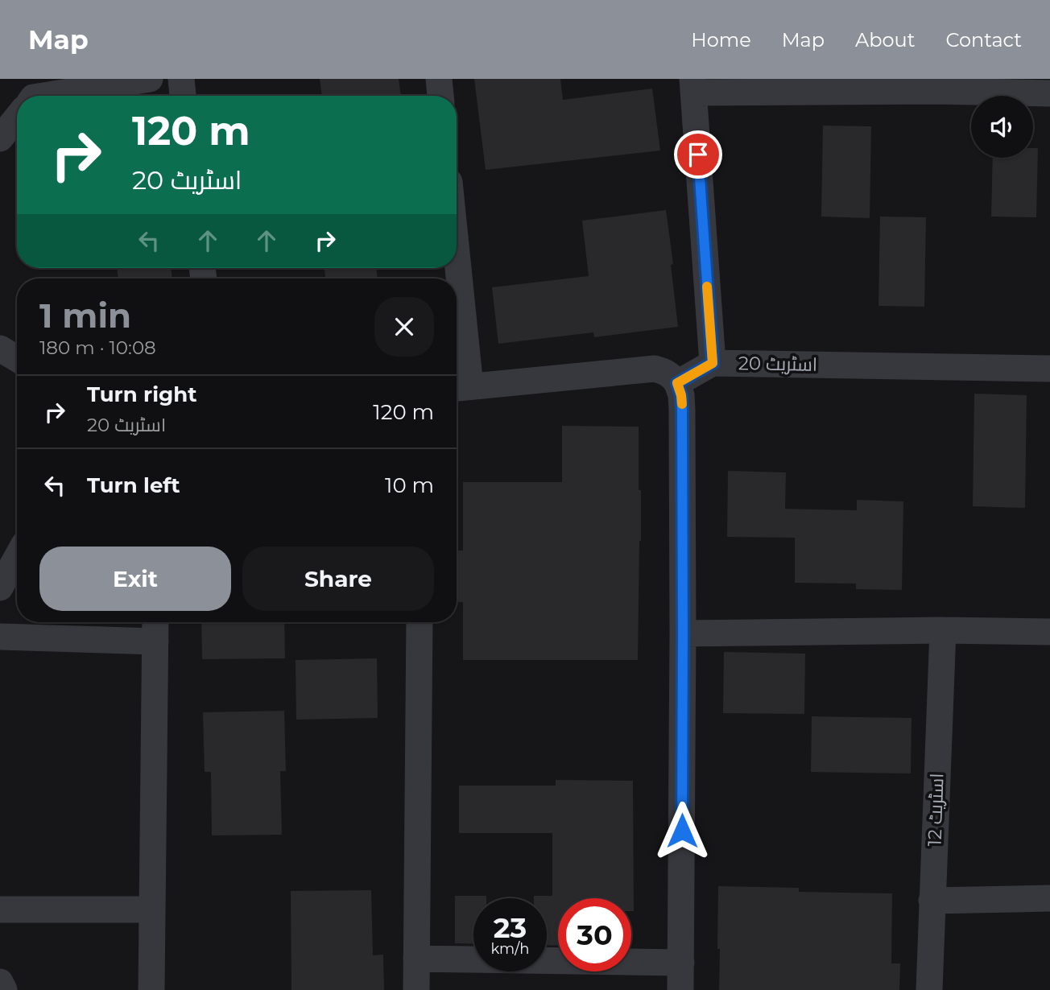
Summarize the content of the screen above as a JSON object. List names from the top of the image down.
{
  "streets": {
    "street": ["اسٹریٹ 20", "اسٹریٹ 12"]
  },
  "page": {
    "header": "Map",
    "nav": [
      "Home",
      "Map",
      "About",
      "Contact"
    ],
    "turn": ["120 m", "اسٹریٹ 20"],
    "heading": ["1 min", "180 m · 10:08"],
    "list": [
      {
        "name": "Turn right",
        "note": "اسٹریٹ 20",
        "value": "120 m"
      },
      {
        "name": "Turn left",
        "value": "10 m"
      }
    ],
    "buttons": ["Exit", "Share"],
    "speed": "23 km/h",
    "limit": "30"
  }
}
